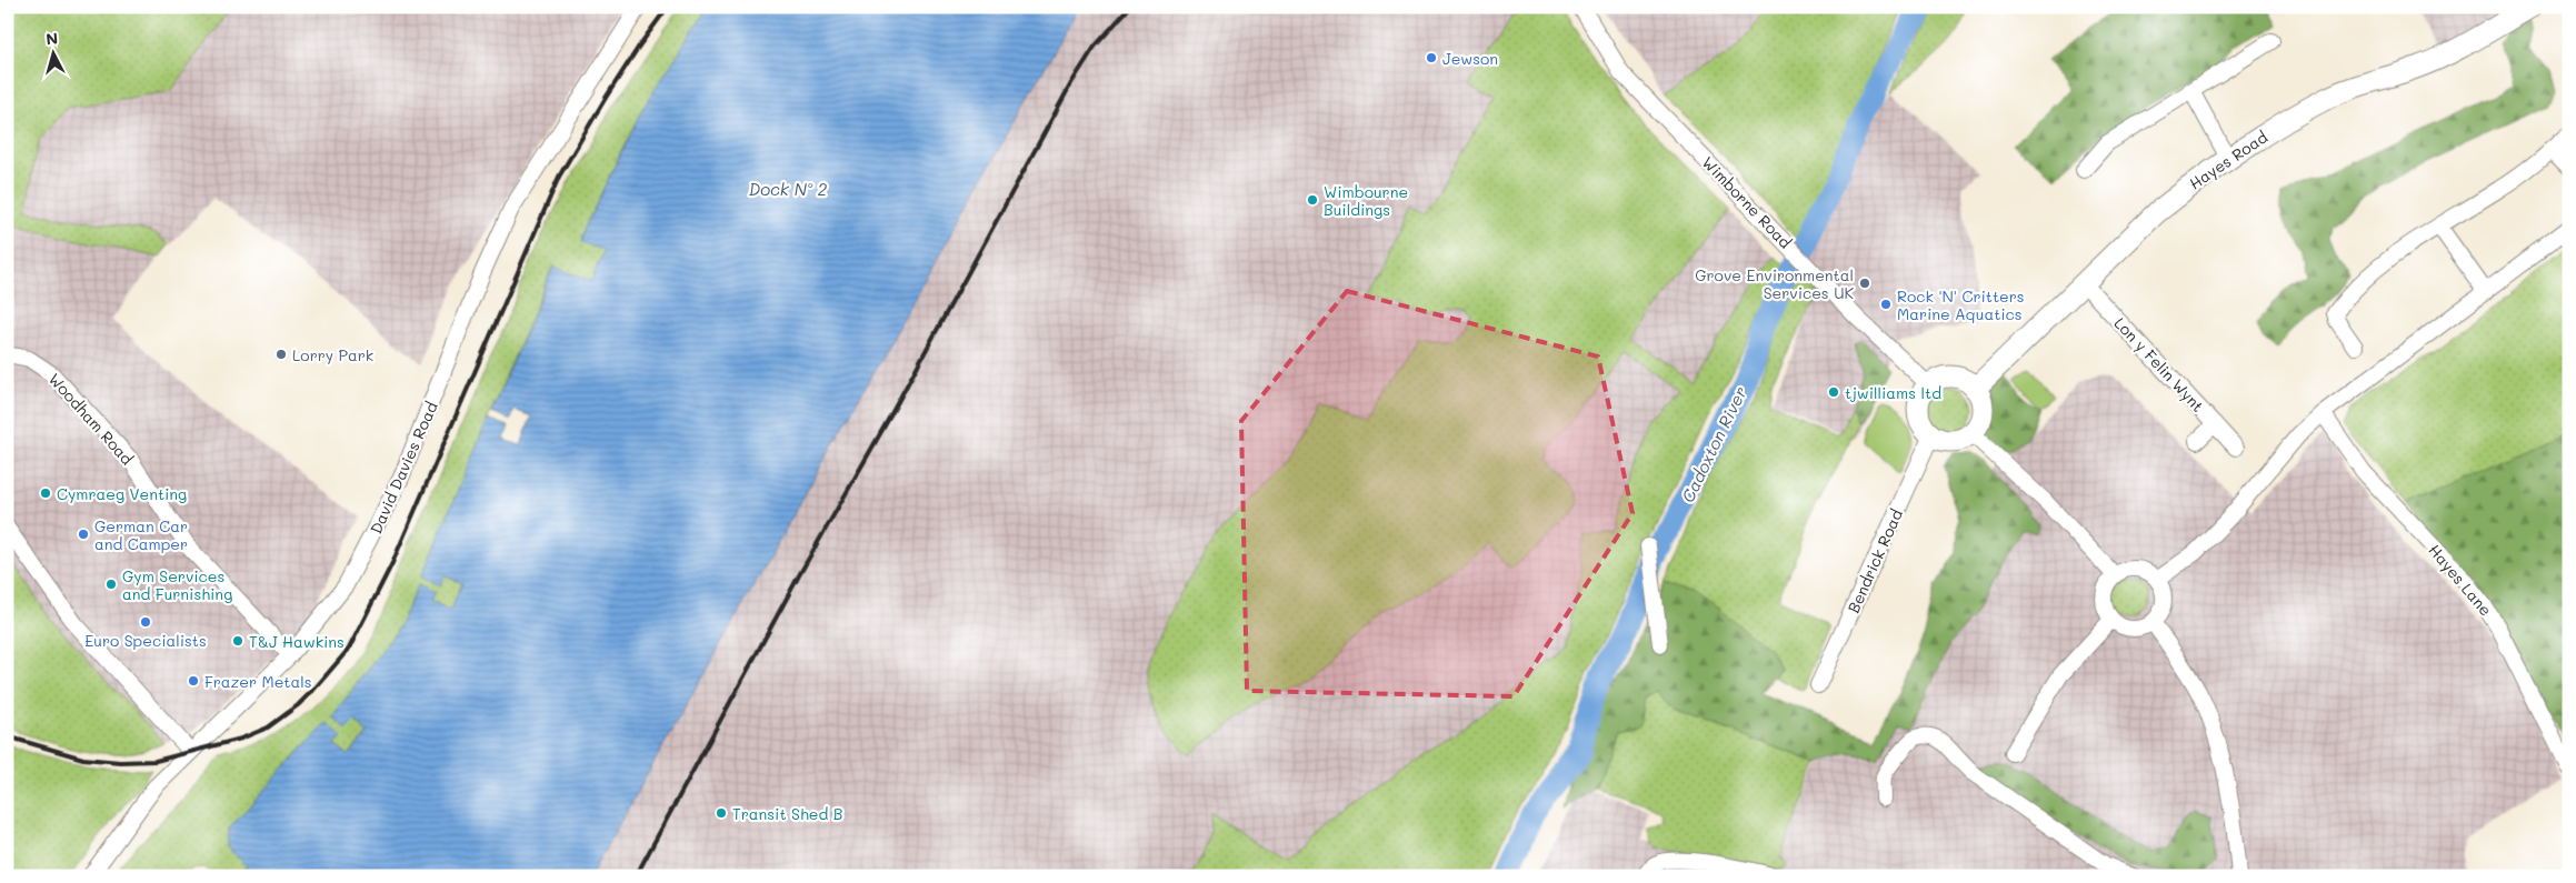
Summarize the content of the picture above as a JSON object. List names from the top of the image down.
{
  "streets": {
    "street": [
      "Hayes Road",
      "Wimborne Road",
      "Lon y Felin Wynt",
      "Woodham Road",
      "David Davies Road",
      "Bendrick Road",
      "Hayes Lane"
    ]
  },
  "crossings": [
    ["Hayes Road", "Wimborne Road"],
    ["Hayes Road", "Lon y Felin Wynt"],
    ["Hayes Road", "Bendrick Road"],
    ["Wimborne Road", "Bendrick Road"],
    ["Woodham Road", "David Davies Road"]
  ],
  "water": ["Dock Nº 2", "Cadoxton River"],
  "places": [
    "Jewson",
    "Wimbourne Buildings",
    "Grove Environmental Services UK",
    "Rock 'N' Critters Marine Aquatics",
    "Lorry Park",
    "tjwilliams ltd",
    "Cymraeg Venting",
    "German Car and Camper",
    "Gym Services and Furnishing",
    "Euro Specialists",
    "T&J Hawkins",
    "Frazer Metals",
    "Transit Shed B"
  ],
  "north": "top"
}
